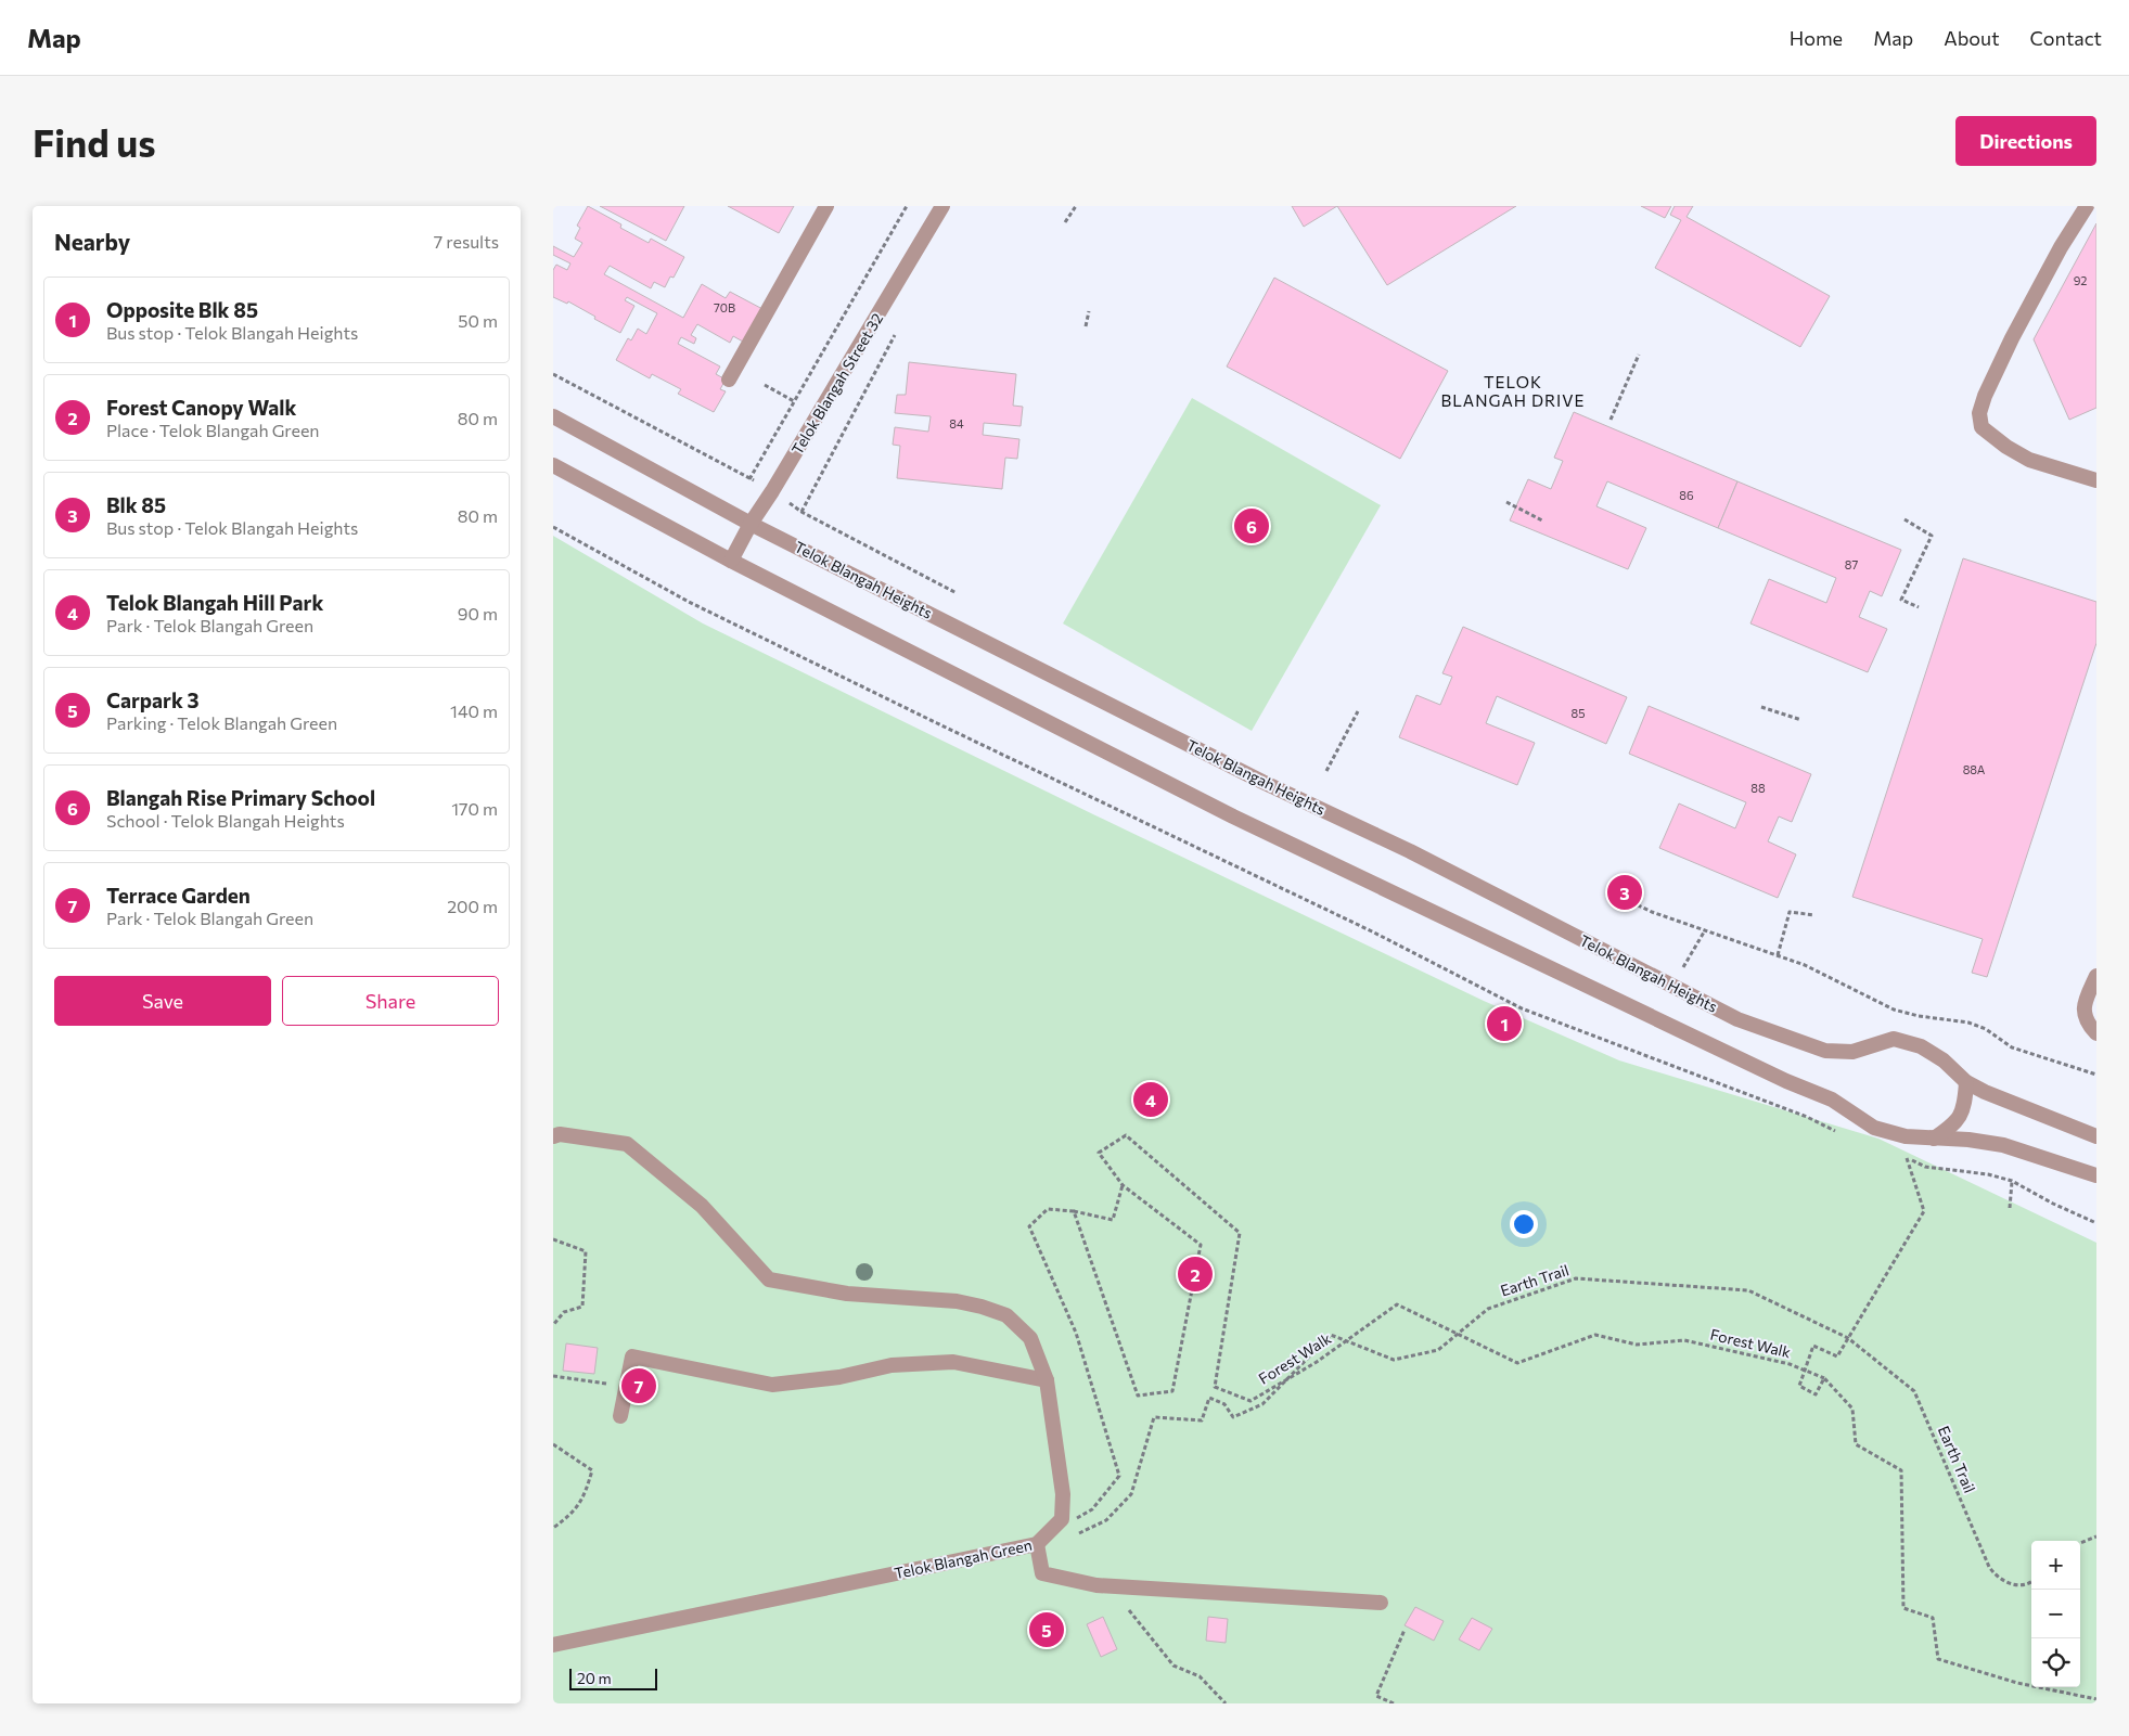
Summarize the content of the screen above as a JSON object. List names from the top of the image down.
{
  "streets": {
    "street": ["Telok Blangah Street 32", "Telok Blangah Heights", "Telok Blangah Green"],
    "path": ["Earth Trail", "Forest Walk"]
  },
  "crossings": [
    ["Telok Blangah Street 32", "Telok Blangah Heights"]
  ],
  "districts": ["TELOK BLANGAH DRIVE"],
  "house_numbers": [
    "92",
    "70B",
    "84",
    "86",
    "87",
    "85",
    "88A",
    "88"
  ],
  "scale_bar": "20 m",
  "page": {
    "header": "Map",
    "nav": [
      "Home",
      "Map",
      "About",
      "Contact"
    ],
    "buttons": [
      "Directions",
      ["Save", "Share"]
    ],
    "title": "Find us",
    "heading": ["Nearby", "7 results"],
    "list": [
      {
        "mark": "1",
        "name": "Opposite Blk 85",
        "note": "Bus stop · Telok Blangah Heights",
        "value": "50 m"
      },
      {
        "mark": "2",
        "name": "Forest Canopy Walk",
        "note": "Place · Telok Blangah Green",
        "value": "80 m"
      },
      {
        "mark": "3",
        "name": "Blk 85",
        "note": "Bus stop · Telok Blangah Heights",
        "value": "80 m"
      },
      {
        "mark": "4",
        "name": "Telok Blangah Hill Park",
        "note": "Park · Telok Blangah Green",
        "value": "90 m"
      },
      {
        "mark": "5",
        "name": "Carpark 3",
        "note": "Parking · Telok Blangah Green",
        "value": "140 m"
      },
      {
        "mark": "6",
        "name": "Blangah Rise Primary School",
        "note": "School · Telok Blangah Heights",
        "value": "170 m"
      },
      {
        "mark": "7",
        "name": "Terrace Garden",
        "note": "Park · Telok Blangah Green",
        "value": "200 m"
      }
    ],
    "pins": [
      "6",
      "3",
      "1",
      "4",
      "2",
      "7",
      "5"
    ],
    "map_buttons": ["+", "−"],
    "scale": "20 m"
  }
}
